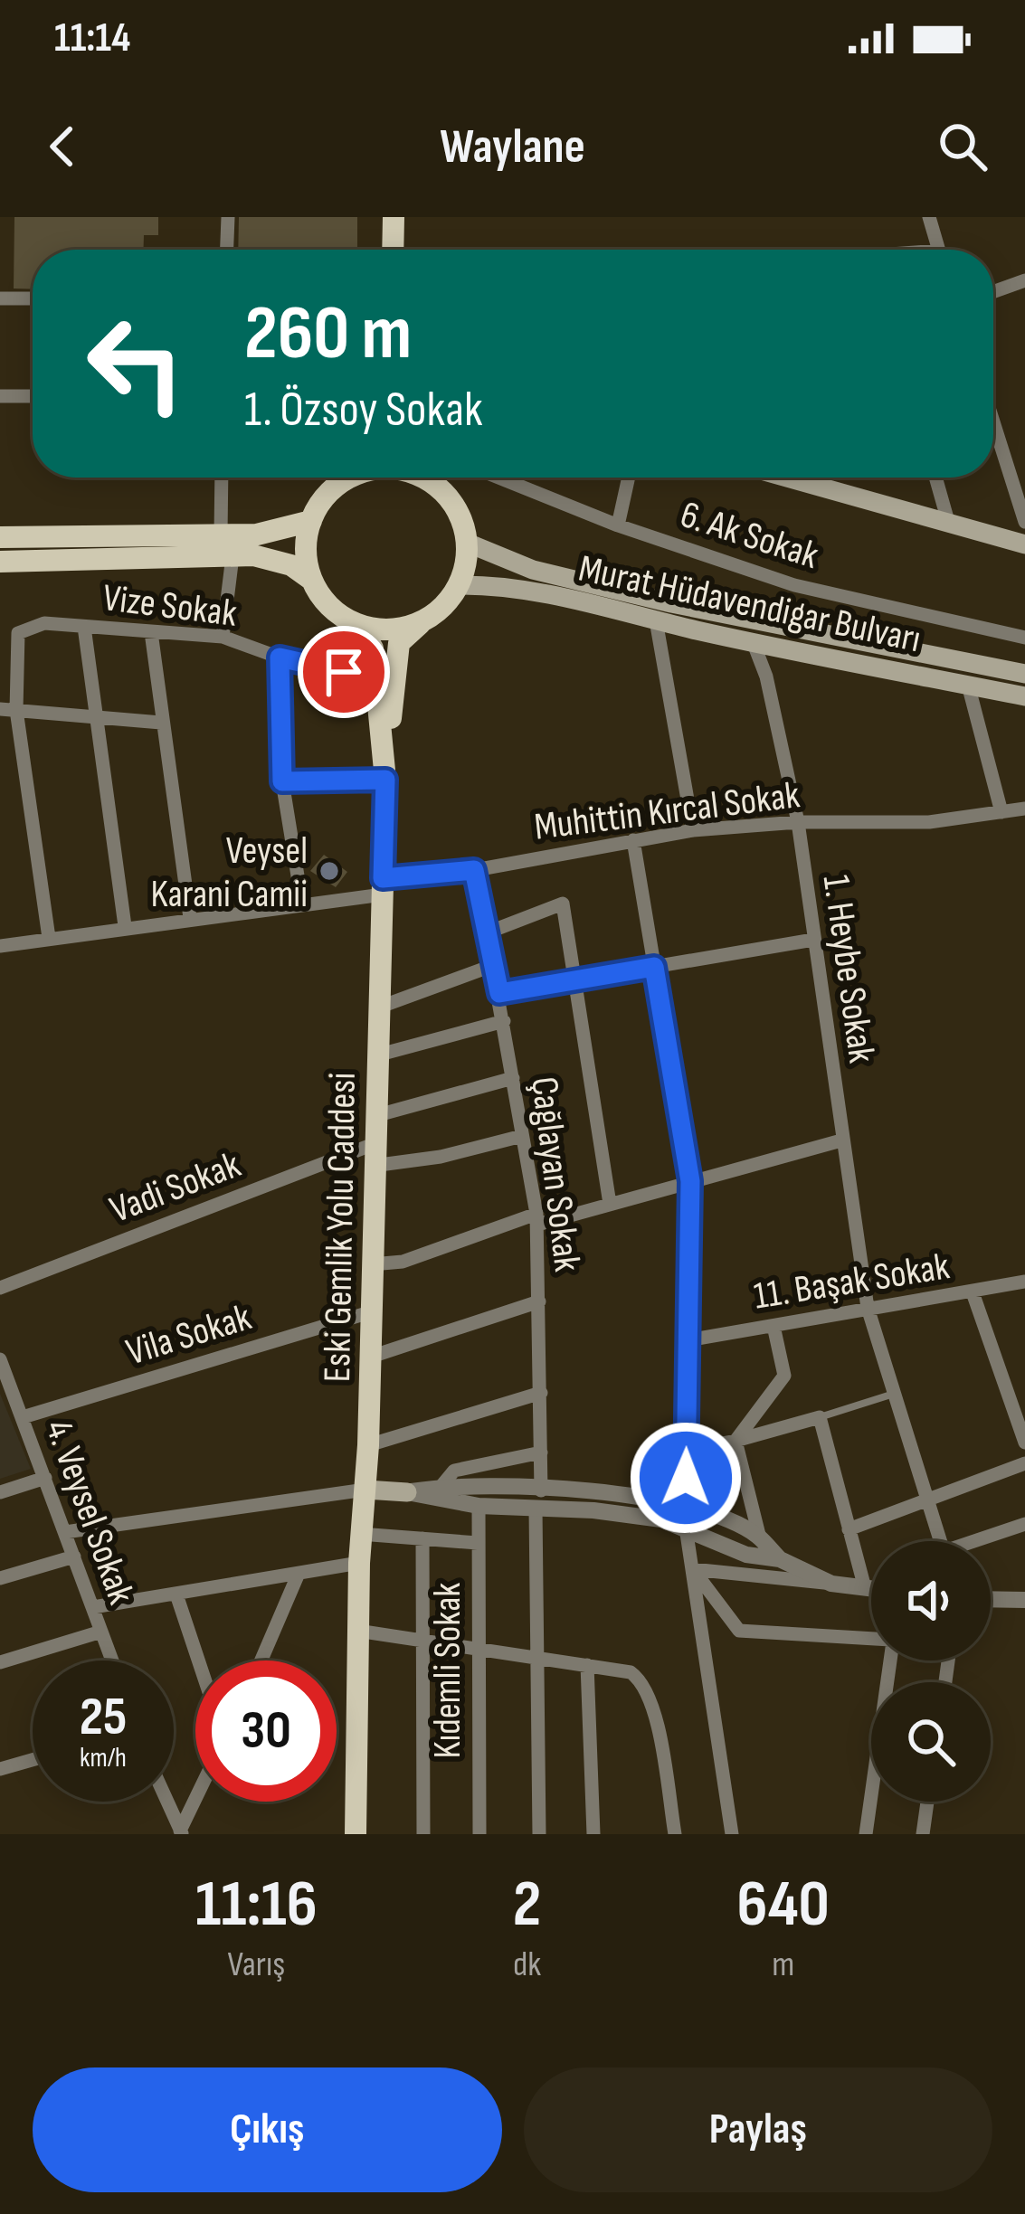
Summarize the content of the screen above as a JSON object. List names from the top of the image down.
{
  "streets": {
    "main road": ["Murat Hüdavendigar Bulvarı", "Eski Gemlik Yolu Caddesi"],
    "street": [
      "6. Ak Sokak",
      "Vize Sokak",
      "Muhittin Kırcal Sokak",
      "1. Heybe Sokak",
      "Çağlayan Sokak",
      "Vadi Sokak",
      "11. Başak Sokak",
      "Vila Sokak",
      "4. Veysel Sokak",
      "Kıdemli Sokak"
    ]
  },
  "crossings": [
    ["Murat Hüdavendigar Bulvarı", "1. Heybe Sokak"],
    ["Vize Sokak", "Eski Gemlik Yolu Caddesi"],
    ["Muhittin Kırcal Sokak", "1. Heybe Sokak"],
    ["Muhittin Kırcal Sokak", "Çağlayan Sokak"],
    ["Muhittin Kırcal Sokak", "Eski Gemlik Yolu Caddesi"],
    ["1. Heybe Sokak", "11. Başak Sokak"],
    ["Çağlayan Sokak", "Vadi Sokak"],
    ["Vadi Sokak", "Eski Gemlik Yolu Caddesi"],
    ["Eski Gemlik Yolu Caddesi", "Vila Sokak"],
    ["Vila Sokak", "4. Veysel Sokak"]
  ],
  "places": ["Veysel Karani Camii"],
  "page": {
    "status": "11:14",
    "header": "Waylane",
    "turn": ["260 m", "1. Özsoy Sokak"],
    "speed": "25 km/h",
    "limit": "30",
    "eta": [
      "11:16",
      "Varış",
      "2",
      "dk",
      "640",
      "m"
    ],
    "buttons": ["Çıkış", "Paylaş"]
  }
}
